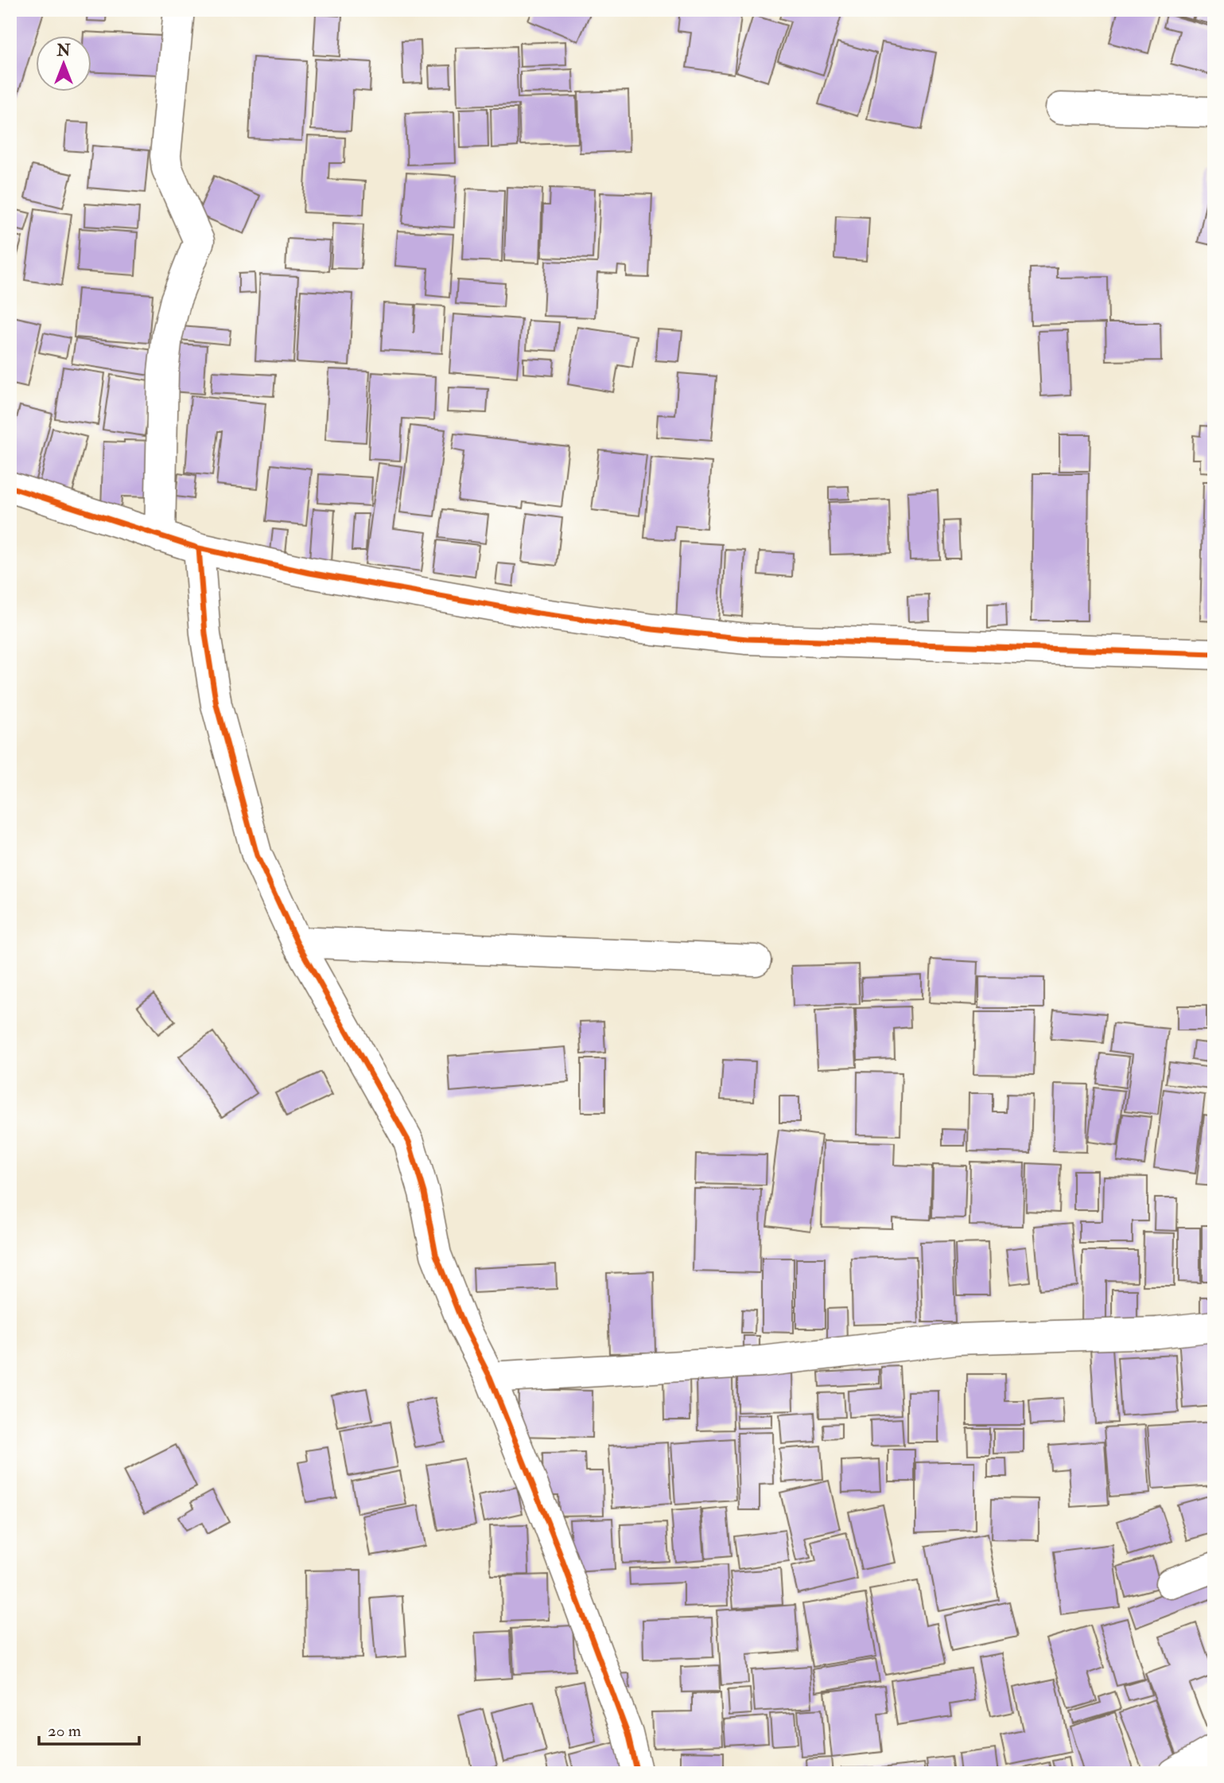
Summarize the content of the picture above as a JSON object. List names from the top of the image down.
{
  "scale_bar": "20 m",
  "north": "top"
}
